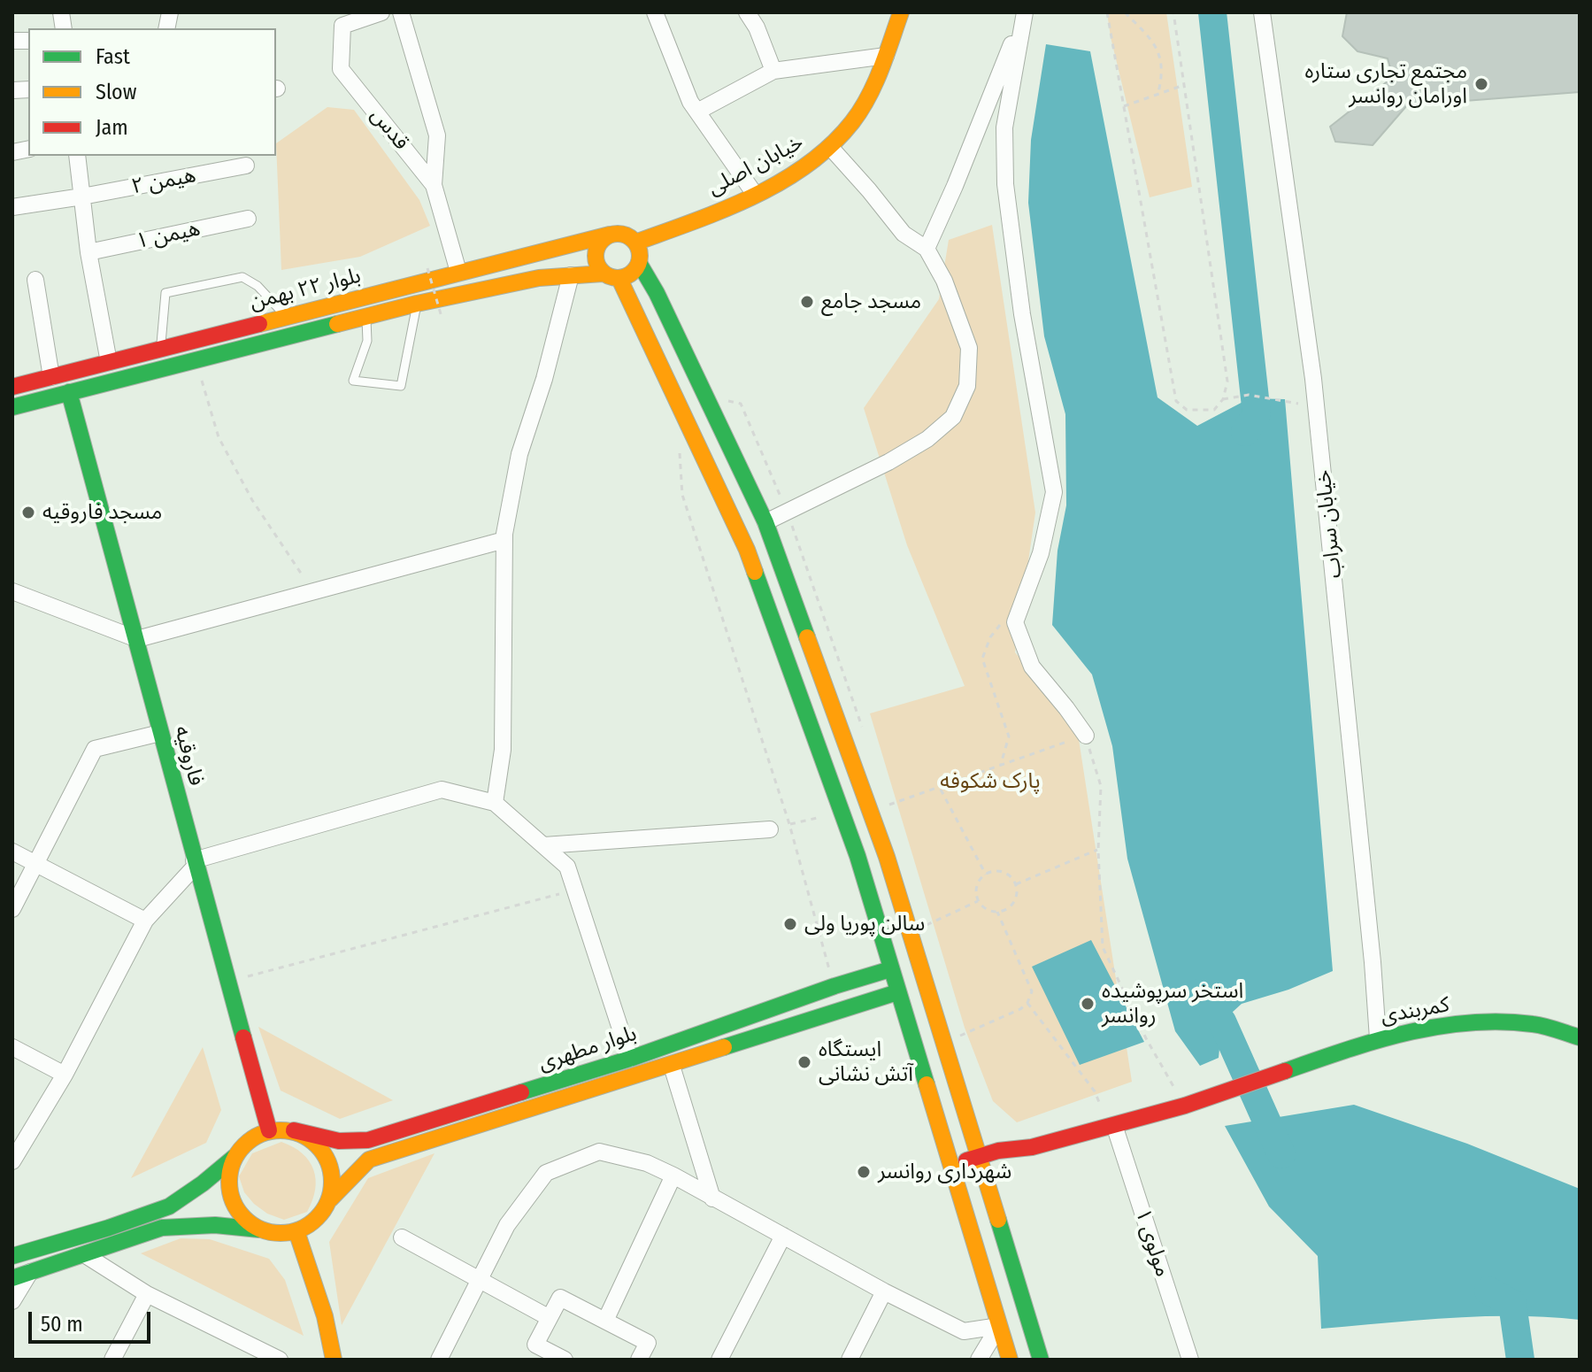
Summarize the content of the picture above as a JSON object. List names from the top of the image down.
{
  "streets": {
    "main road": [
      "خیابان اصلی",
      "بلوار ۲۲ بهمن",
      "فاروقیه",
      "کمربندی",
      "بلوار مطهری"
    ],
    "street": [
      "قدس",
      "هیمن ۲",
      "هیمن ۱",
      "خیابان سراب",
      "مولوی ۱"
    ]
  },
  "crossings": [
    ["قدس", "بلوار ۲۲ بهمن"],
    ["خیابان اصلی", "بلوار ۲۲ بهمن"],
    ["بلوار ۲۲ بهمن", "فاروقیه"],
    ["خیابان سراب", "کمربندی"],
    ["فاروقیه", "بلوار مطهری"],
    ["کمربندی", "مولوی ۱"]
  ],
  "parks": ["پارک شکوفه"],
  "places": [
    "مجتمع تجاری ستاره اورامان روانسر",
    "مسجد جامع",
    "مسجد فاروقیه",
    "سالن پوریا ولی",
    "استخر سرپوشیده روانسر",
    "ایستگاه آتش نشانی",
    "شهرداری روانسر"
  ],
  "legend": ["Fast", "Slow", "Jam"],
  "scale_bar": "50 m"
}
